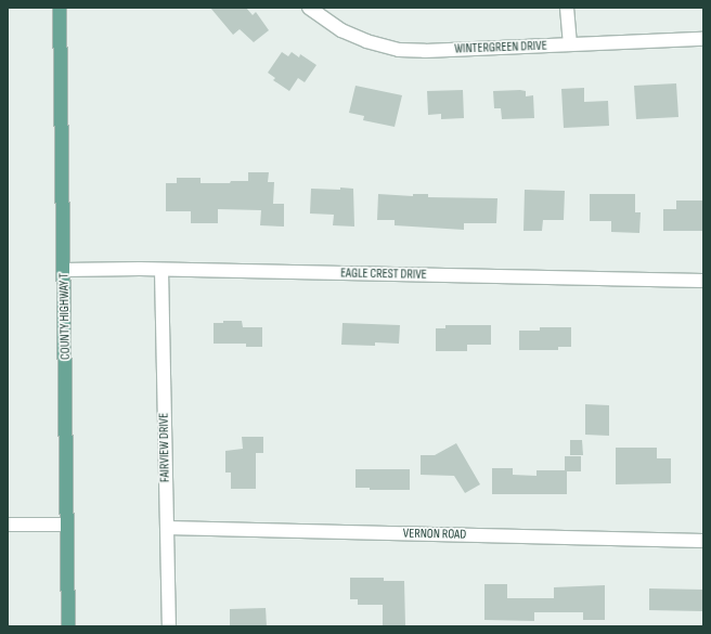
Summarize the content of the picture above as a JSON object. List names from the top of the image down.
{
  "streets": {
    "main road": ["COUNTY HIGHWAY T"],
    "street": [
      "WINTERGREEN DRIVE",
      "EAGLE CREST DRIVE",
      "FAIRVIEW DRIVE",
      "VERNON ROAD"
    ]
  },
  "crossings": [
    ["EAGLE CREST DRIVE", "COUNTY HIGHWAY T"],
    ["EAGLE CREST DRIVE", "FAIRVIEW DRIVE"],
    ["FAIRVIEW DRIVE", "VERNON ROAD"]
  ]
}
